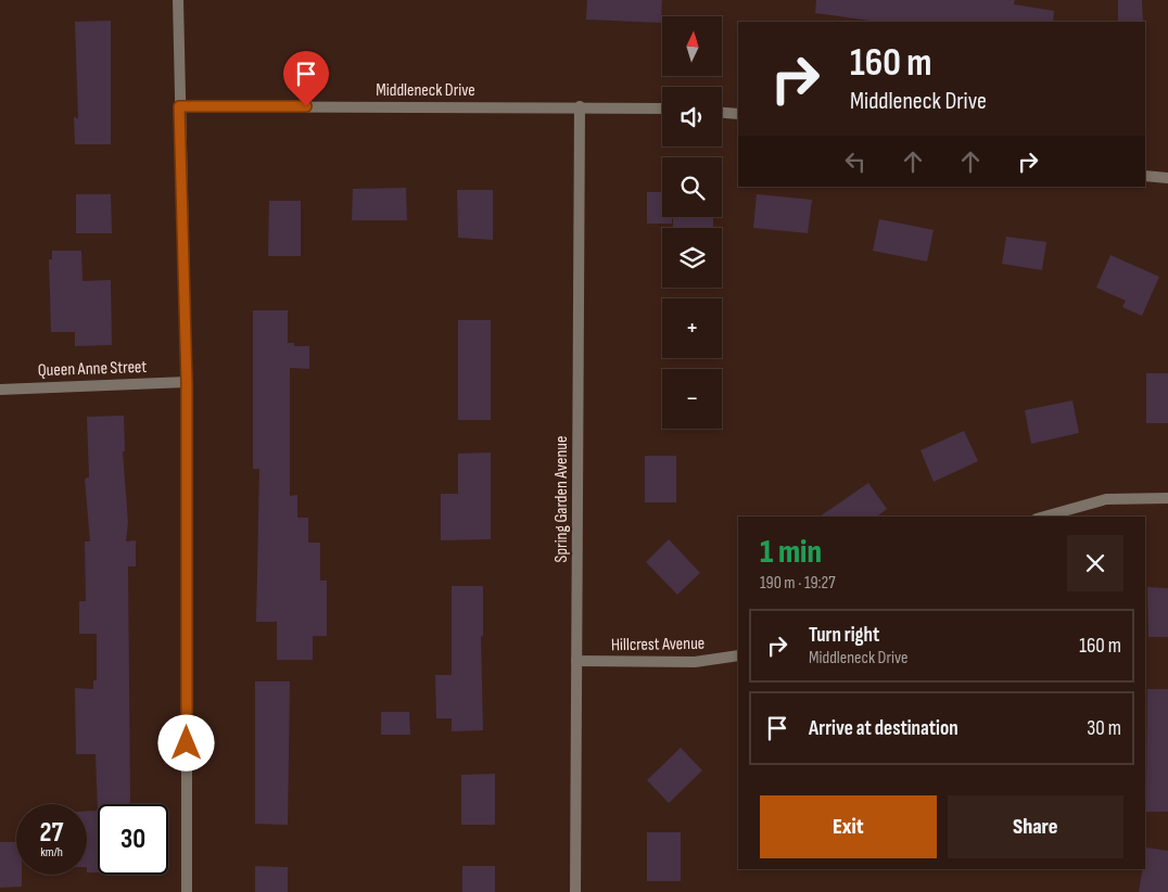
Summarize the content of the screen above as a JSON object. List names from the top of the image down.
{
  "streets": {
    "street": [
      "Middleneck Drive",
      "Queen Anne Street",
      "Spring Garden Avenue",
      "Hillcrest Avenue"
    ]
  },
  "crossings": [
    ["Middleneck Drive", "Spring Garden Avenue"],
    ["Spring Garden Avenue", "Hillcrest Avenue"]
  ],
  "north": "top",
  "page": {
    "map_buttons": ["+", "−"],
    "turn": ["160 m", "Middleneck Drive"],
    "heading": ["1 min", "190 m · 19:27"],
    "list": [
      {
        "name": "Turn right",
        "note": "Middleneck Drive",
        "value": "160 m"
      },
      {
        "name": "Arrive at destination",
        "value": "30 m"
      }
    ],
    "buttons": ["Exit", "Share"],
    "speed": "27 km/h",
    "limit": "30"
  }
}
